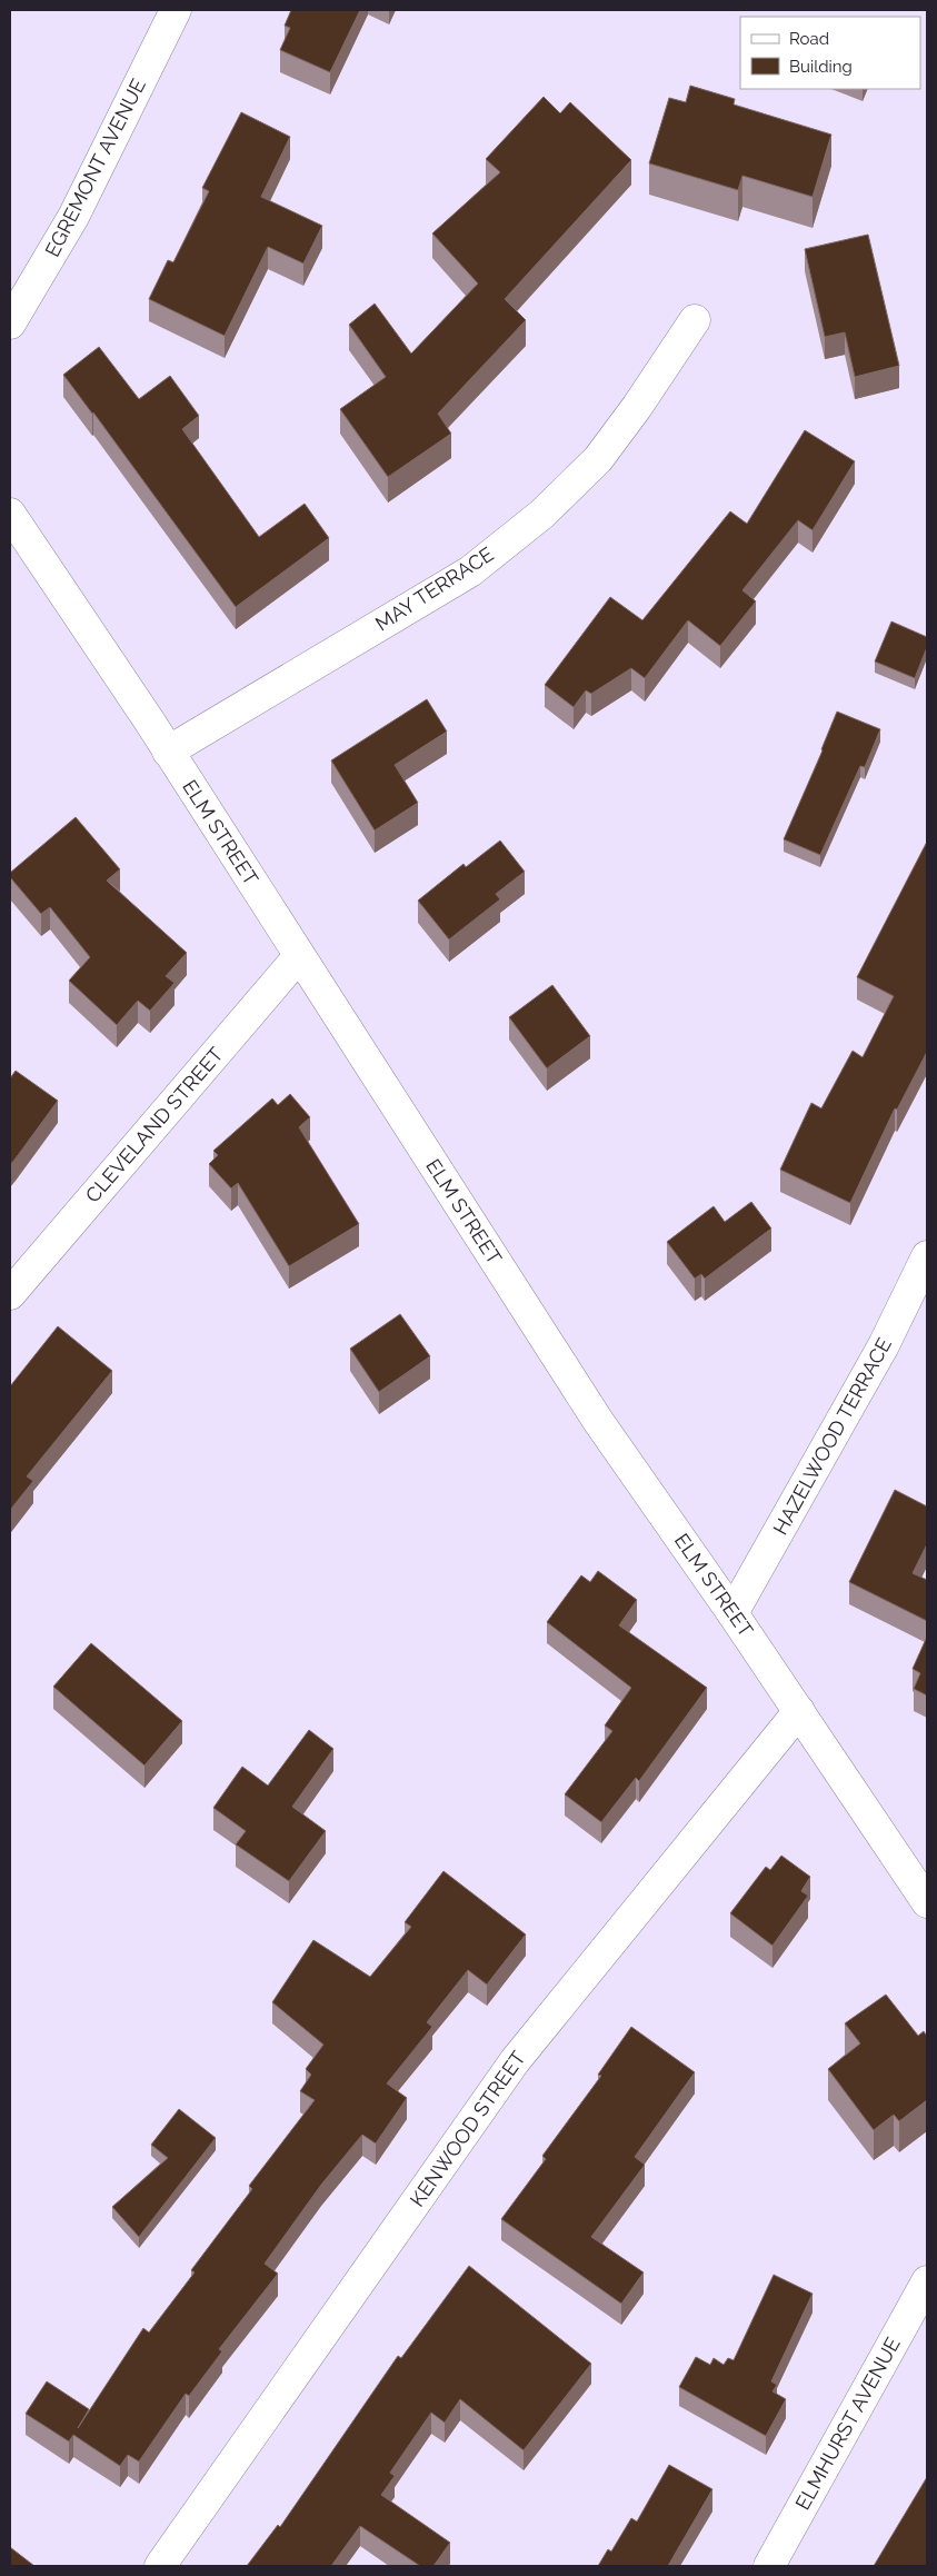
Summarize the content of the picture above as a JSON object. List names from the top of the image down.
{
  "streets": {
    "street": [
      "EGREMONT AVENUE",
      "MAY TERRACE",
      "ELM STREET",
      "CLEVELAND STREET",
      "HAZELWOOD TERRACE",
      "KENWOOD STREET",
      "ELMHURST AVENUE"
    ]
  },
  "crossings": [
    ["MAY TERRACE", "ELM STREET"],
    ["ELM STREET", "CLEVELAND STREET"],
    ["ELM STREET", "HAZELWOOD TERRACE"],
    ["ELM STREET", "KENWOOD STREET"]
  ],
  "legend": ["Road", "Building"]
}
